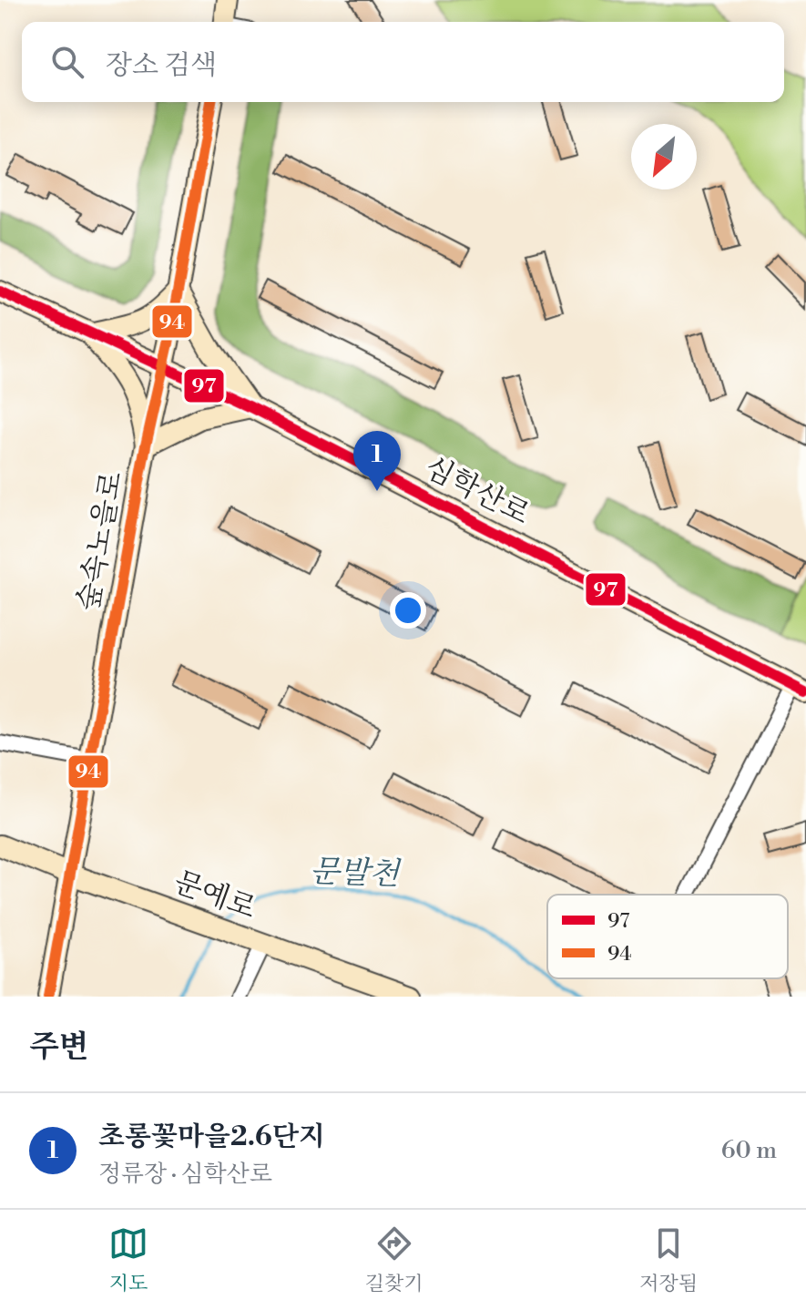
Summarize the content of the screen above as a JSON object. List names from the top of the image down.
{
  "streets": {
    "street": ["심학산로", "숲속노을로", "문예로"]
  },
  "crossings": [
    ["심학산로", "숲속노을로"],
    ["숲속노을로", "문예로"]
  ],
  "water": ["문발천"],
  "lines": ["transit line 94", "transit line 97"],
  "legend": ["97", "94"],
  "north": "bottom left",
  "page": {
    "search": "장소 검색",
    "pins": "1",
    "heading": "주변",
    "list": [
      {
        "mark": "1",
        "name": "초롱꽃마을2.6단지",
        "note": "정류장 · 심학산로",
        "value": "60 m"
      }
    ],
    "nav": ["지도", "길찾기", "저장됨"]
  }
}
